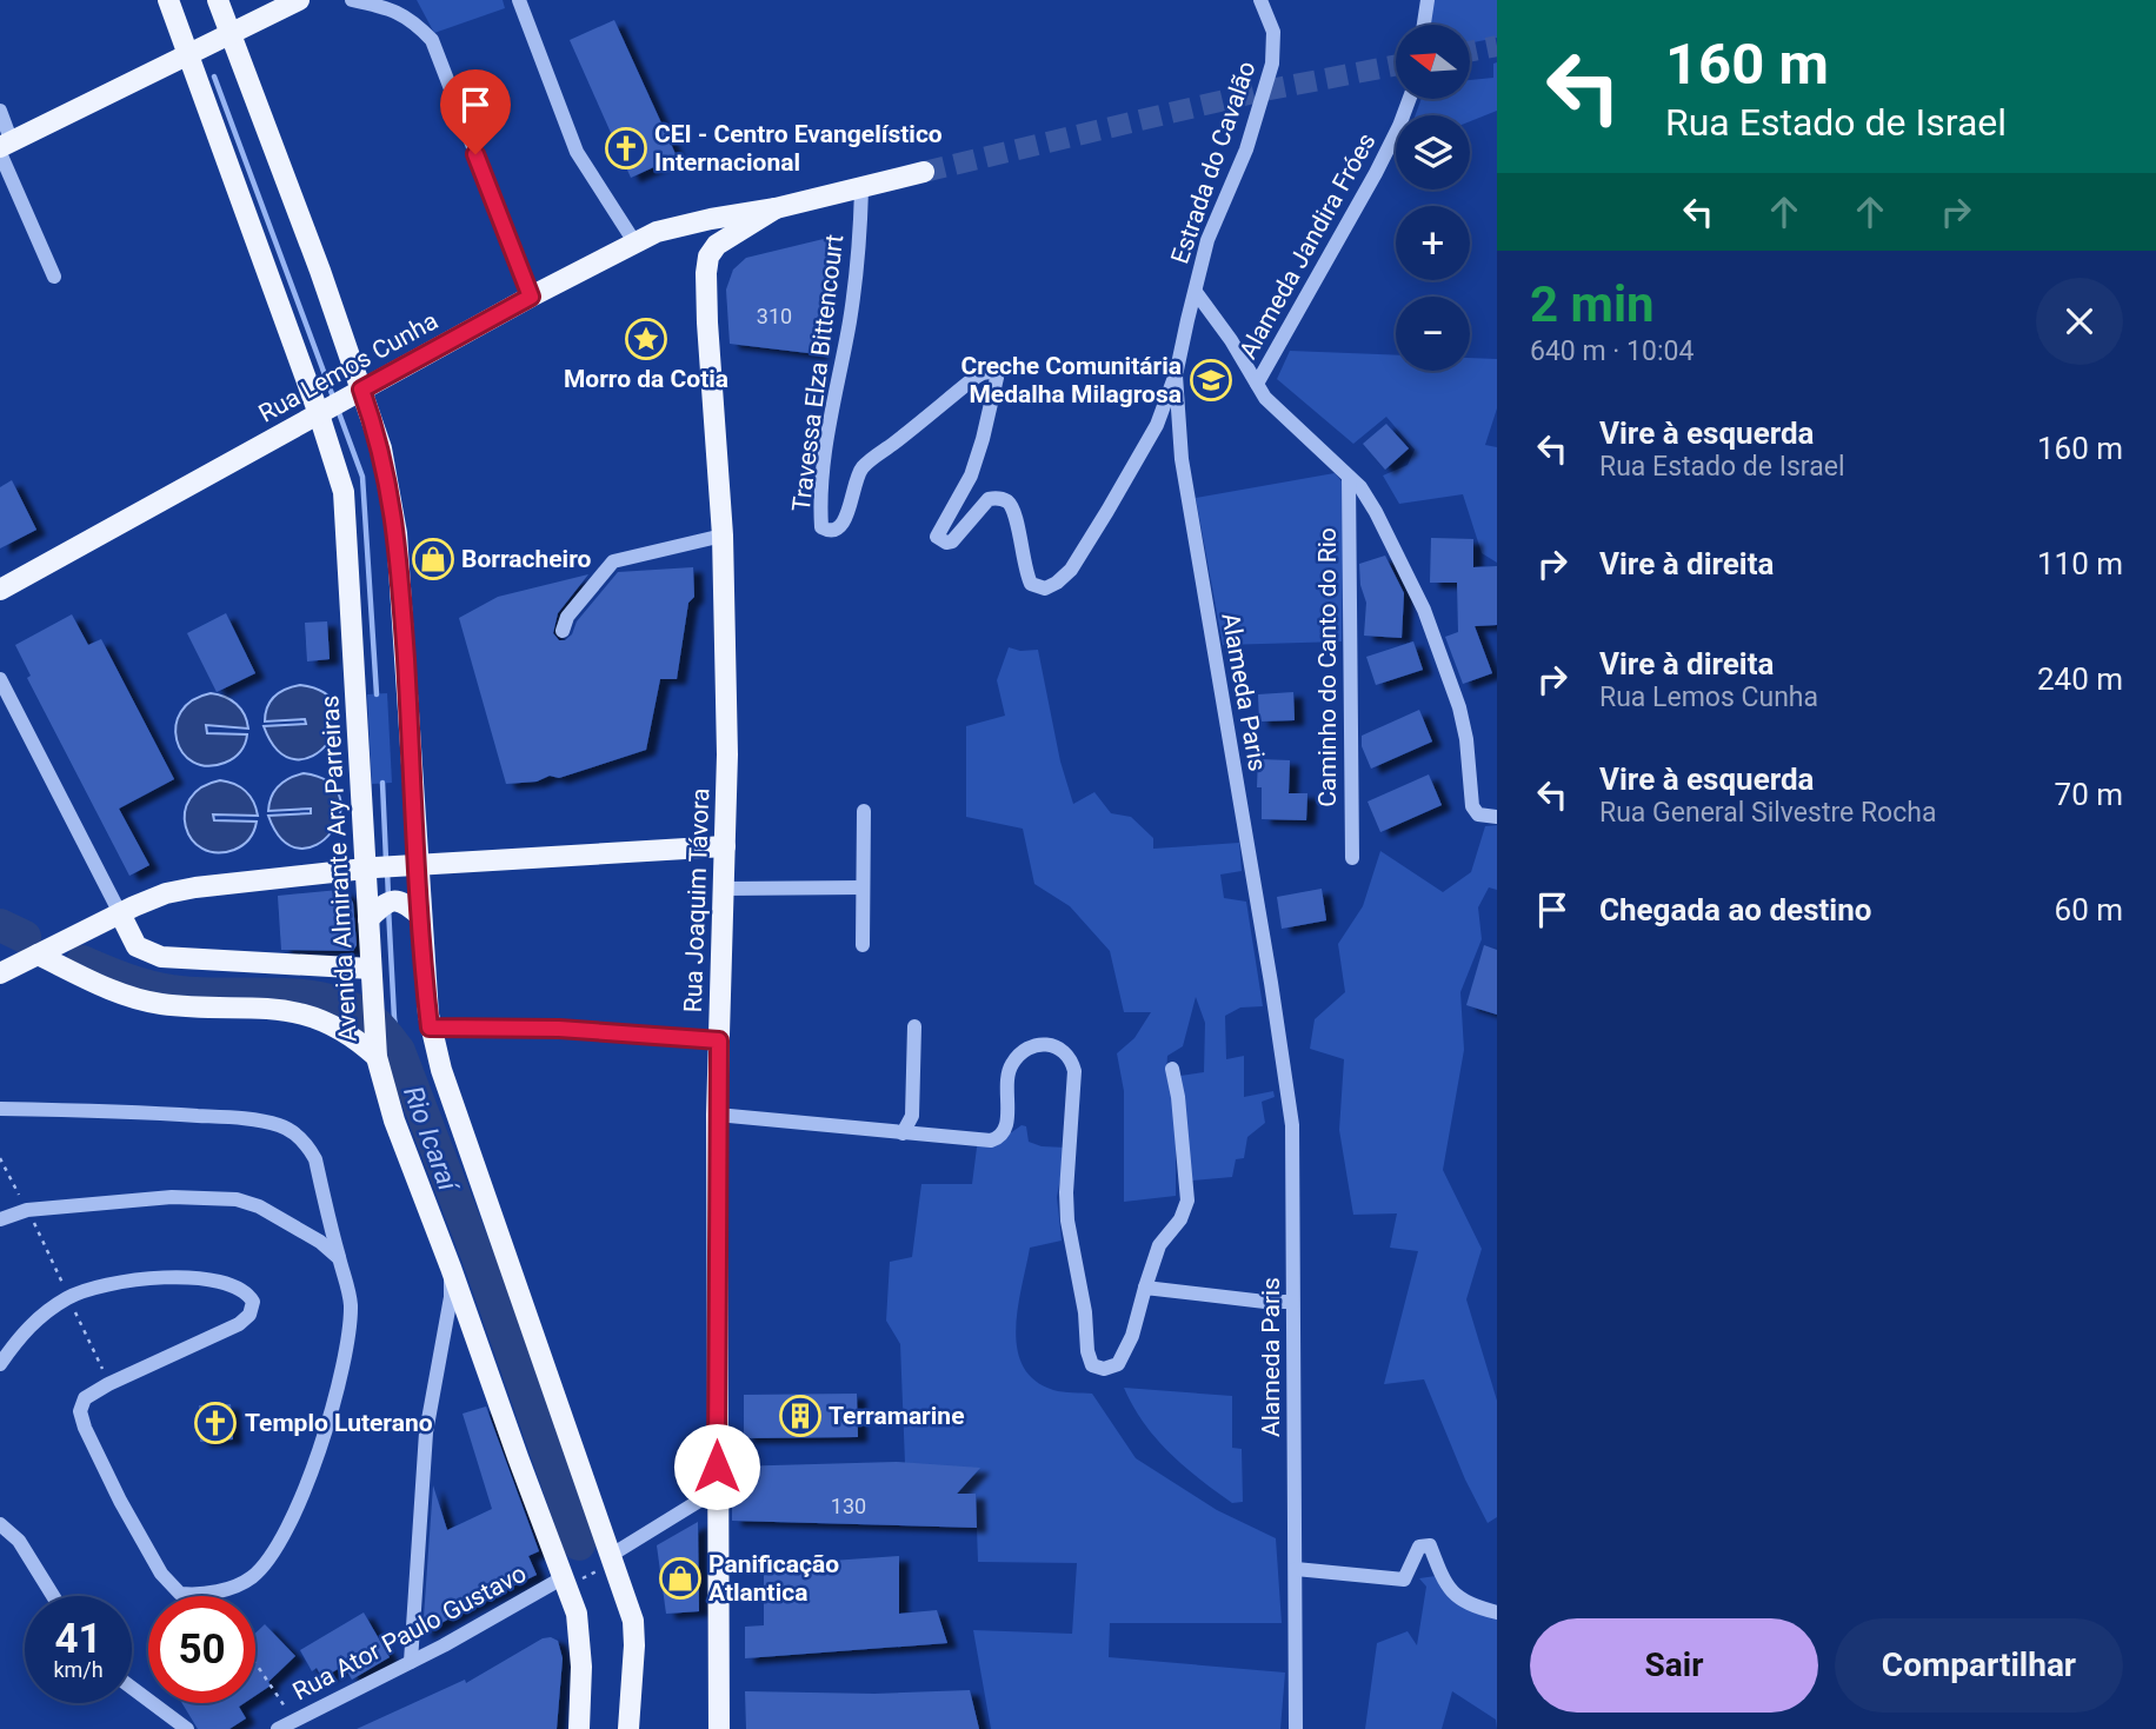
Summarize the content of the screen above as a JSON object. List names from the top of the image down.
{
  "streets": {
    "main road": ["Rua Lemos Cunha", "Avenida Almirante Ary Parreiras", "Rua Joaquim Távora"],
    "street": [
      "Estrada do Cavalão",
      "Alameda Jandira Fróes",
      "Travessa Elza Bittencourt",
      "Caminho do Canto do Rio",
      "Alameda Paris",
      "Rua Ator Paulo Gustavo"
    ]
  },
  "crossings": [
    ["Estrada do Cavalão", "Alameda Paris"],
    ["Rua Lemos Cunha", "Travessa Elza Bittencourt"],
    ["Rua Lemos Cunha", "Avenida Almirante Ary Parreiras"],
    ["Rua Lemos Cunha", "Rua Joaquim Távora"],
    ["Travessa Elza Bittencourt", "Alameda Paris"],
    ["Avenida Almirante Ary Parreiras", "Rua Ator Paulo Gustavo"]
  ],
  "water": ["Rio Icaraí"],
  "places": {
    "church": ["CEI - Centro Evangelístico Internacional", "Templo Luterano"],
    "place": ["Morro da Cotia"],
    "school or university": ["Creche Comunitária Medalha Milagrosa"],
    "shop": ["Borracheiro", "Panificação Atlantica"],
    "building": ["Terramarine"]
  },
  "house_numbers": ["310", "130"],
  "north": "left",
  "page": {
    "turn": ["160 m", "Rua Estado de Israel"],
    "map_buttons": ["+", "−"],
    "heading": ["2 min", "640 m · 10:04"],
    "list": [
      {
        "name": "Vire à esquerda",
        "note": "Rua Estado de Israel",
        "value": "160 m"
      },
      {
        "name": "Vire à direita",
        "value": "110 m"
      },
      {
        "name": "Vire à direita",
        "note": "Rua Lemos Cunha",
        "value": "240 m"
      },
      {
        "name": "Vire à esquerda",
        "note": "Rua General Silvestre Rocha",
        "value": "70 m"
      },
      {
        "name": "Chegada ao destino",
        "value": "60 m"
      }
    ],
    "speed": "41 km/h",
    "limit": "50",
    "buttons": ["Sair", "Compartilhar"]
  }
}
